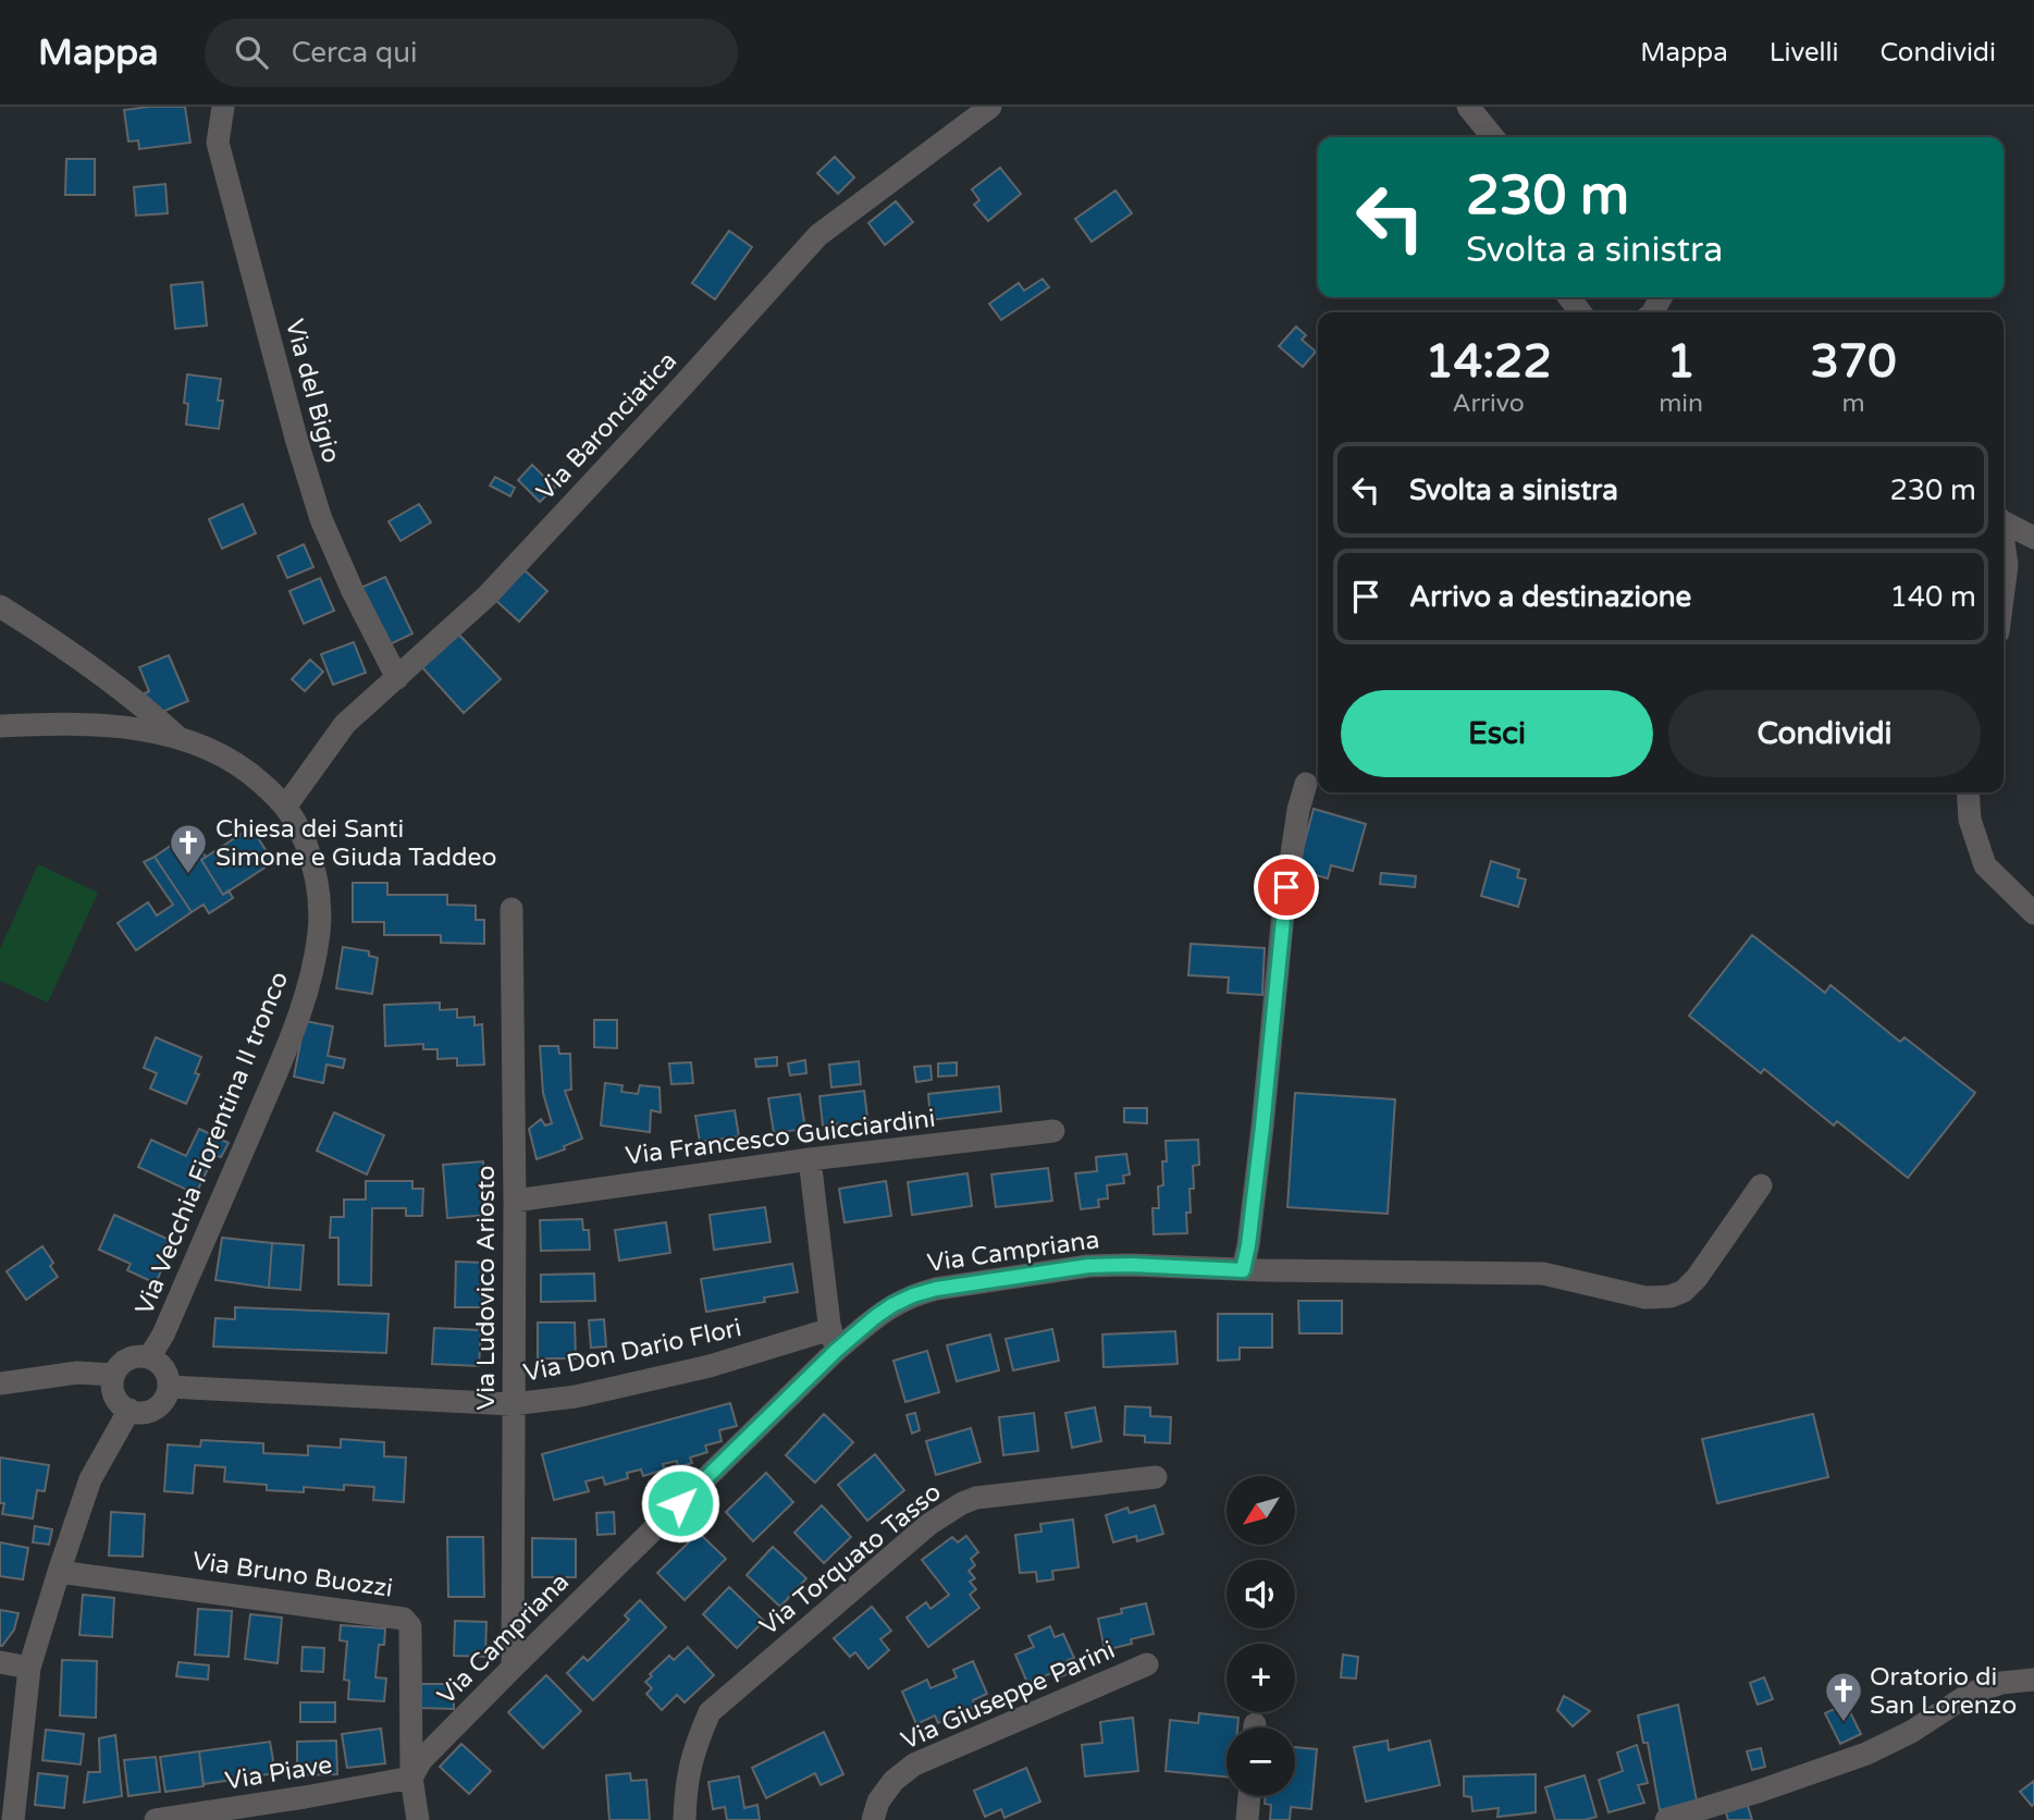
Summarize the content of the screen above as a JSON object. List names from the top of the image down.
{
  "streets": {
    "street": [
      "Via del Bigio",
      "Via Baronciatica",
      "Via Francesco Guicciardini",
      "Via Vecchia Fiorentina II tronco",
      "Via Campriana",
      "Via Ludovico Ariosto",
      "Via Don Dario Flori",
      "Via Torquato Tasso",
      "Via Bruno Buozzi",
      "Via Giuseppe Parini",
      "Via Piave"
    ]
  },
  "crossings": [
    ["Via del Bigio", "Via Baronciatica"],
    ["Via Baronciatica", "Via Vecchia Fiorentina II tronco"],
    ["Via Francesco Guicciardini", "Via Ludovico Ariosto"],
    ["Via Vecchia Fiorentina II tronco", "Via Don Dario Flori"],
    ["Via Campriana", "Via Ludovico Ariosto"],
    ["Via Campriana", "Via Don Dario Flori"],
    ["Via Campriana", "Via Bruno Buozzi"],
    ["Via Campriana", "Via Piave"],
    ["Via Ludovico Ariosto", "Via Don Dario Flori"],
    ["Via Bruno Buozzi", "Via Piave"]
  ],
  "places": {
    "church": ["Chiesa dei Santi Simone e Giuda Taddeo", "Oratorio di San Lorenzo"]
  },
  "north": "bottom left",
  "page": {
    "header": "Mappa",
    "search": "Cerca qui",
    "nav": ["Mappa", "Livelli", "Condividi"],
    "turn": ["230 m", "Svolta a sinistra"],
    "eta": [
      "14:22",
      "Arrivo",
      "1",
      "min",
      "370",
      "m"
    ],
    "list": [
      {
        "name": "Svolta a sinistra",
        "value": "230 m"
      },
      {
        "name": "Arrivo a destinazione",
        "value": "140 m"
      }
    ],
    "buttons": ["Esci", "Condividi"],
    "map_buttons": ["+", "−"]
  }
}
